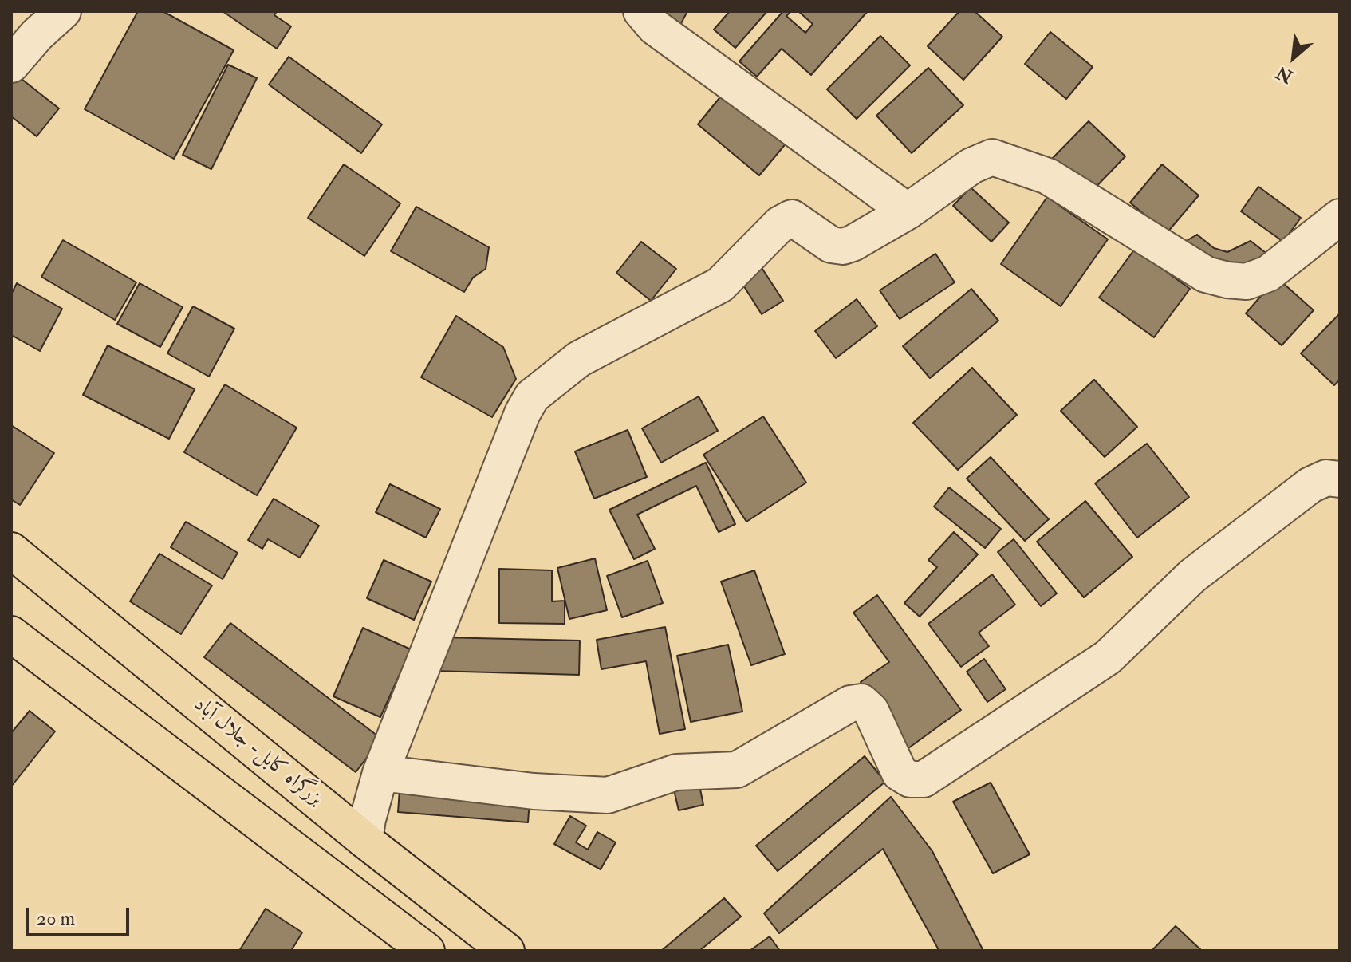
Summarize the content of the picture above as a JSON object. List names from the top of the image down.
{
  "streets": {
    "highway": ["بزرگراه کابل- جلال آباد"]
  },
  "scale_bar": "20 m",
  "north": "bottom left"
}
